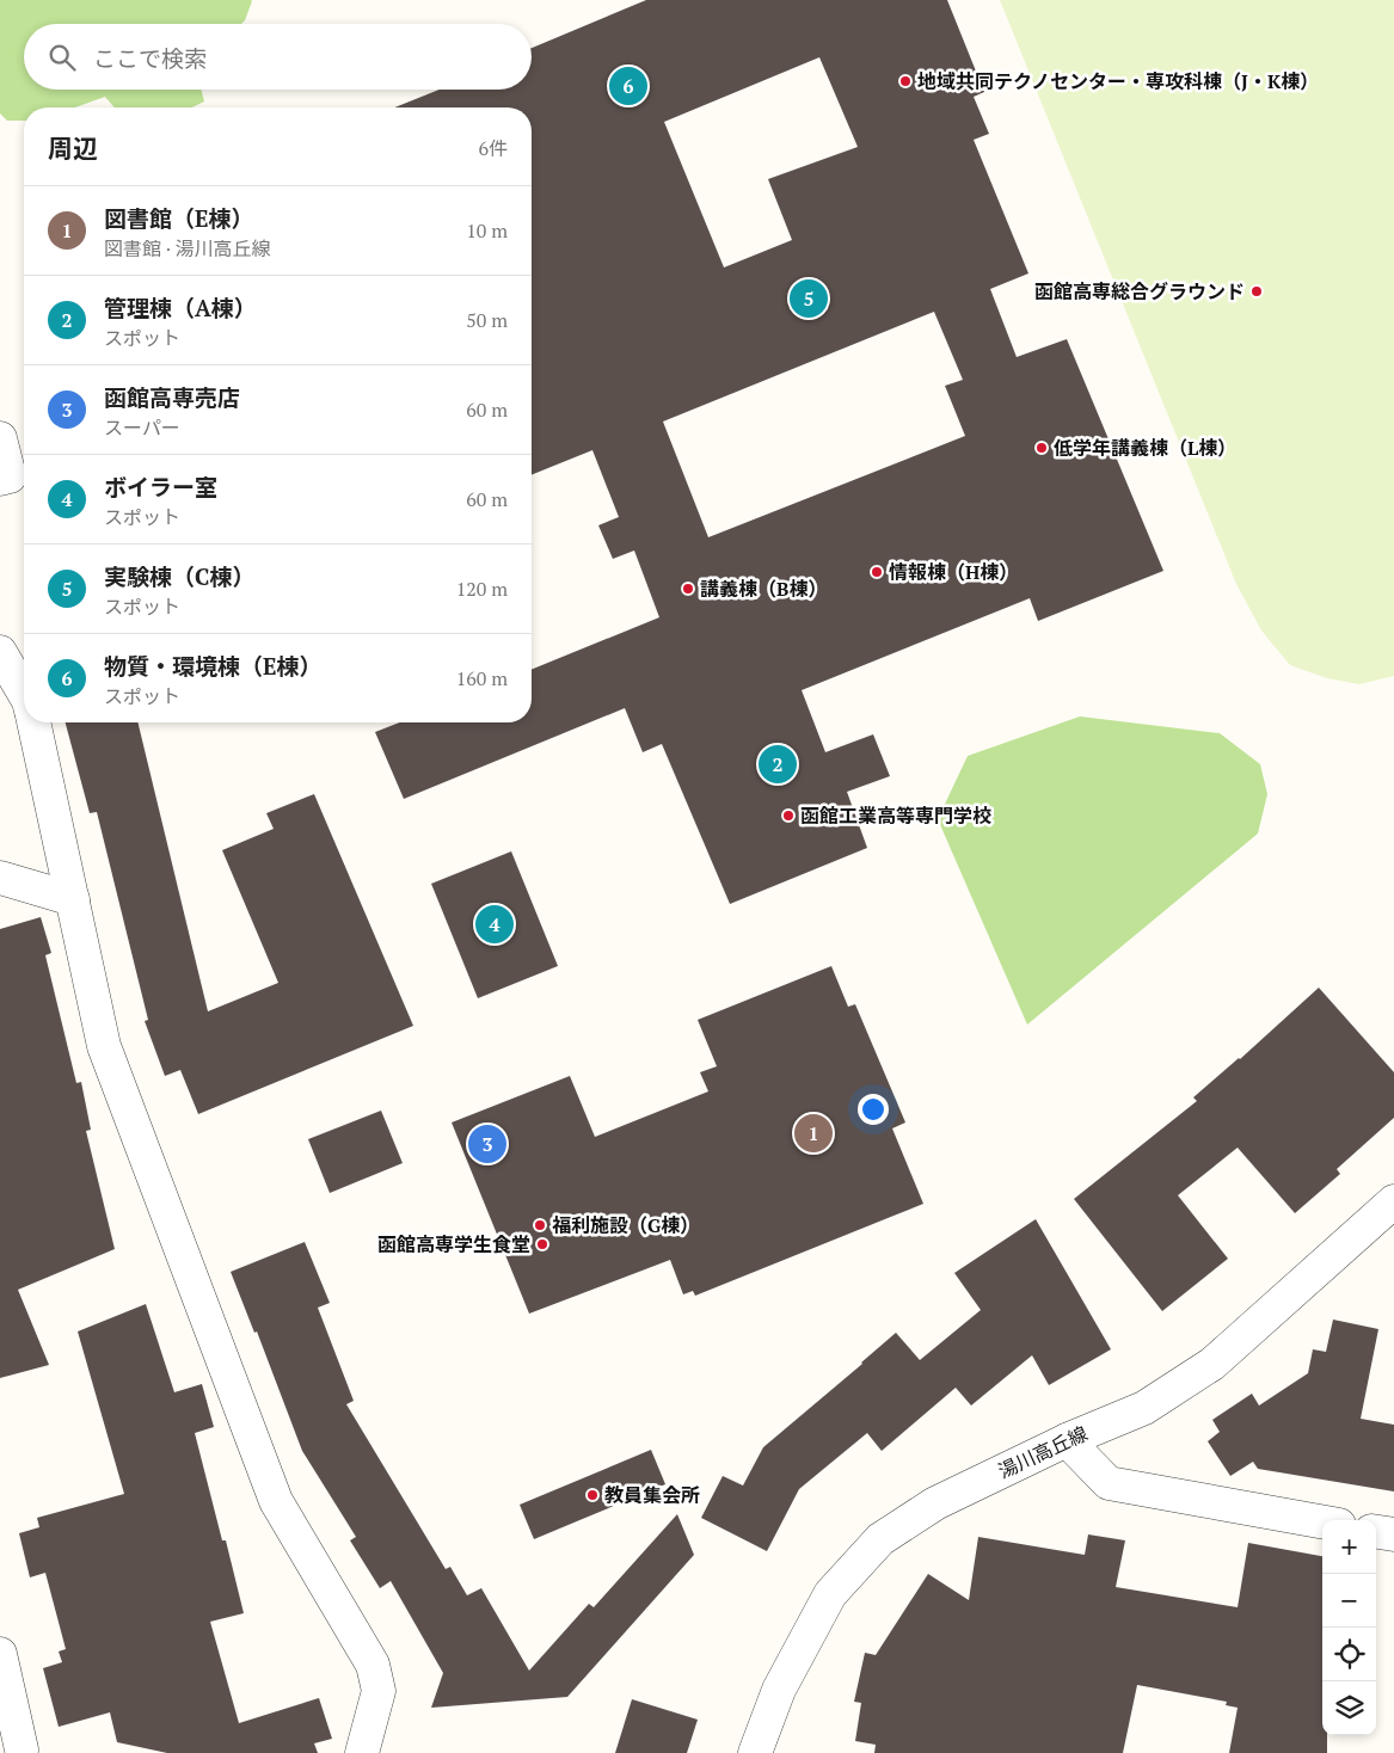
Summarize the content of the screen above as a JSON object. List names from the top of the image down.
{
  "streets": {
    "street": ["湯川高丘線"]
  },
  "places": [
    "地域共同テクノセンター・専攻科棟（J・K棟）",
    "函館高専総合グラウンド",
    "低学年講義棟（L棟）",
    "情報棟（H棟）",
    "講義棟（B棟）",
    "函館工業高等専門学校",
    "福利施設（G棟）",
    "函館高専学生食堂",
    "教員集会所"
  ],
  "page": {
    "search": "ここで検索",
    "pins": [
      "6",
      "5",
      "2",
      "4",
      "1",
      "3"
    ],
    "heading": ["周辺", "6件"],
    "list": [
      {
        "mark": "1",
        "name": "図書館（E棟）",
        "note": "図書館 · 湯川高丘線",
        "value": "10 m"
      },
      {
        "mark": "2",
        "name": "管理棟（A棟）",
        "note": "スポット",
        "value": "50 m"
      },
      {
        "mark": "3",
        "name": "函館高専売店",
        "note": "スーパー",
        "value": "60 m"
      },
      {
        "mark": "4",
        "name": "ボイラー室",
        "note": "スポット",
        "value": "60 m"
      },
      {
        "mark": "5",
        "name": "実験棟（C棟）",
        "note": "スポット",
        "value": "120 m"
      },
      {
        "mark": "6",
        "name": "物質・環境棟（E棟）",
        "note": "スポット",
        "value": "160 m"
      }
    ],
    "map_buttons": ["+", "−"]
  }
}
